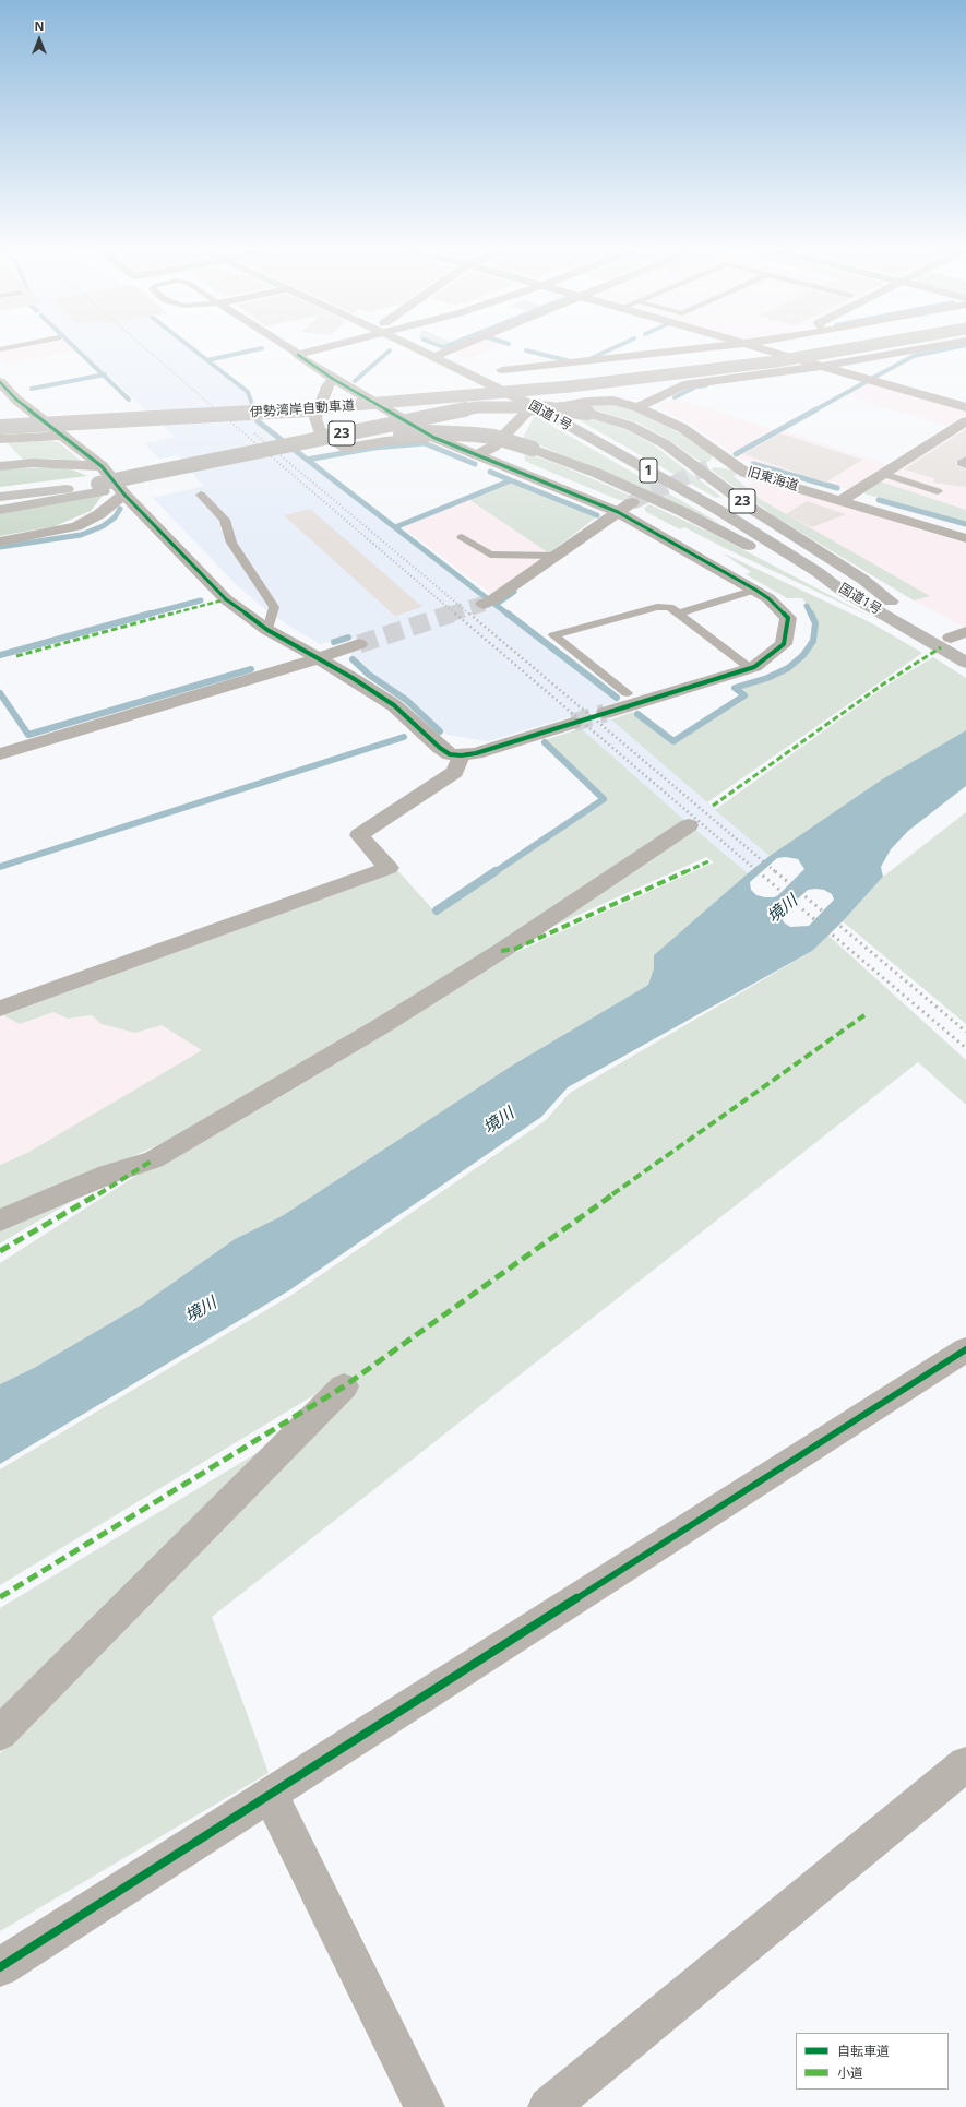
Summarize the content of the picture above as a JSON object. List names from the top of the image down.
{
  "streets": {
    "highway": [
      "伊勢湾岸自動車道",
      "国道1号",
      "23",
      "1"
    ],
    "street": ["旧東海道"]
  },
  "crossings": [
    ["国道1号", "23"],
    ["国道1号", "旧東海道"]
  ],
  "water": ["境川"],
  "legend": ["自転車道", "小道"],
  "north": "top"
}
